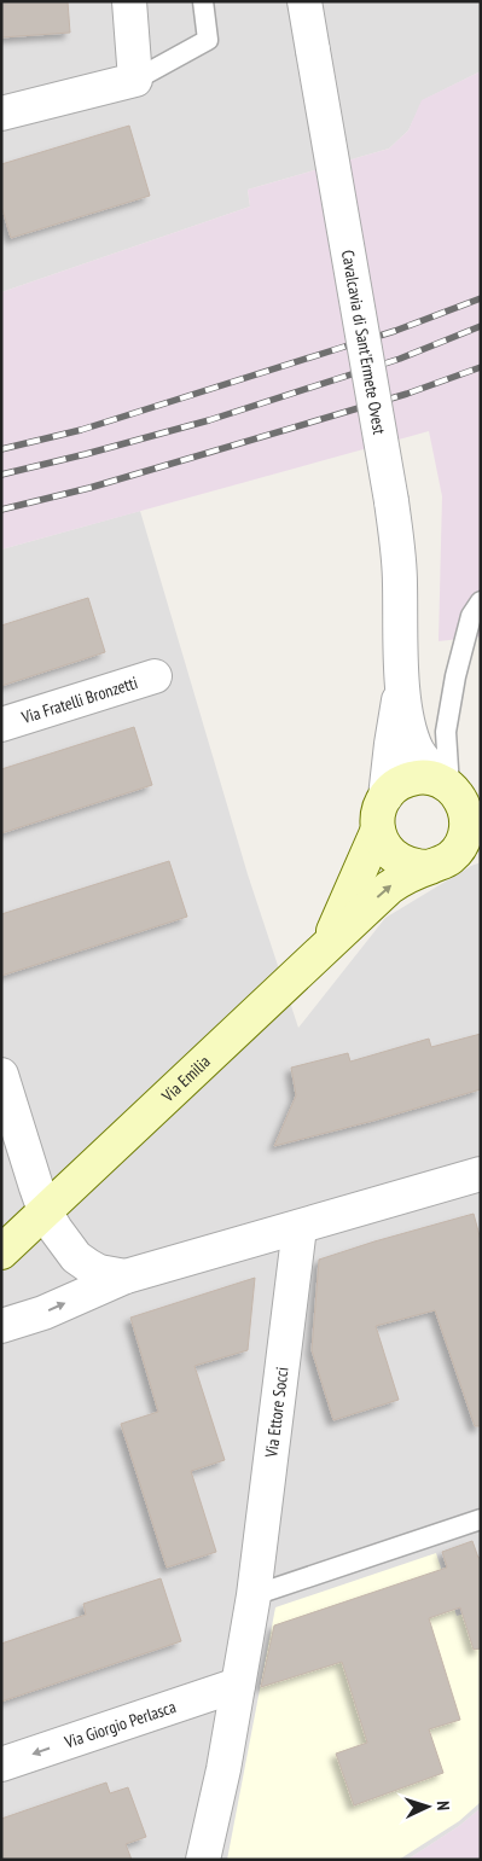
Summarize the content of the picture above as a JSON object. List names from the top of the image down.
{
  "streets": {
    "main road": ["Via Emilia"],
    "street": [
      "Cavalcavia di Sant'Ermete Ovest",
      "Via Fratelli Bronzetti",
      "Via Ettore Socci",
      "Via Giorgio Perlasca"
    ]
  },
  "crossings": [
    ["Via Ettore Socci", "Via Giorgio Perlasca"]
  ],
  "one_way": ["Via Giorgio Perlasca"],
  "north": "right"
}
